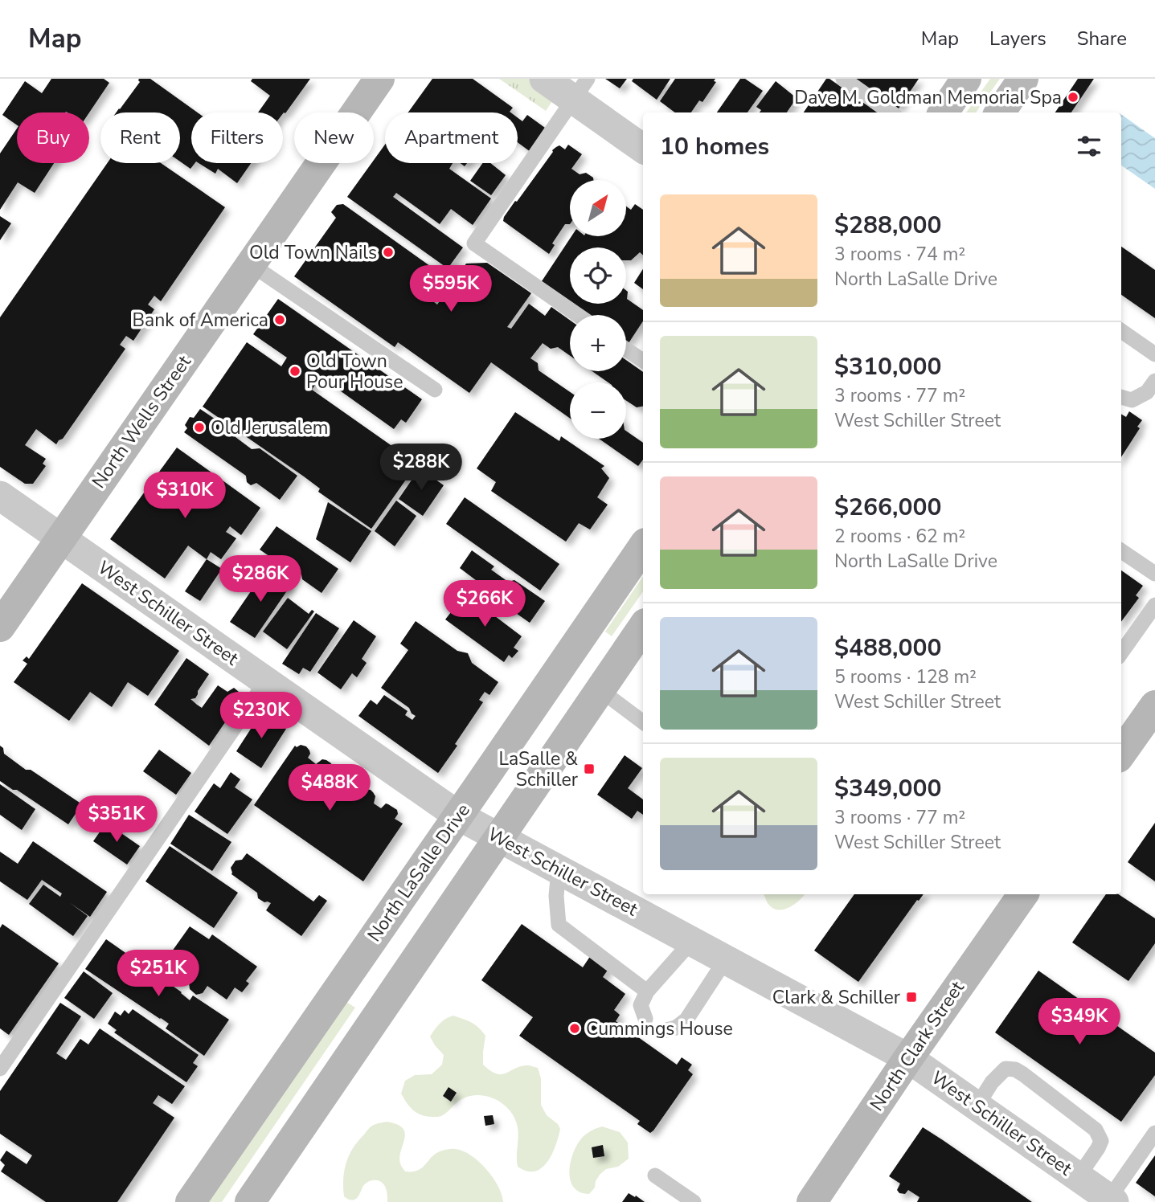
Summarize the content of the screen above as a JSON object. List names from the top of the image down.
{
  "streets": {
    "main road": ["North Wells Street", "North LaSalle Drive", "North Clark Street"],
    "street": ["West Schiller Street"]
  },
  "crossings": [
    ["North Wells Street", "West Schiller Street"],
    ["West Schiller Street", "North LaSalle Drive"],
    ["West Schiller Street", "North Clark Street"]
  ],
  "places": {
    "other": [
      "Dave M. Goldman Memorial Spa",
      "Old Town Nails",
      "Bank of America",
      "Old Town Pour House",
      "Old Jerusalem",
      "Cummings House"
    ],
    "transit": ["LaSalle & Schiller", "Clark & Schiller"]
  },
  "north": "top right",
  "page": {
    "header": "Map",
    "nav": ["Map", "Layers", "Share"],
    "chip": [
      "Buy",
      "Rent",
      "Filters",
      "New",
      "Apartment"
    ],
    "heading": "10 homes",
    "map_buttons": ["+", "−"],
    "list": [
      {
        "name": "$288,000",
        "note": "3 rooms · 74 m² · North LaSalle Drive"
      },
      {
        "name": "$310,000",
        "note": "3 rooms · 77 m² · West Schiller Street"
      },
      {
        "name": "$266,000",
        "note": "2 rooms · 62 m² · North LaSalle Drive"
      },
      {
        "name": "$488,000",
        "note": "5 rooms · 128 m² · West Schiller Street"
      },
      {
        "name": "$349,000",
        "note": "3 rooms · 77 m² · West Schiller Street"
      }
    ],
    "price": [
      "$595K",
      "$288K",
      "$310K",
      "$286K",
      "$266K",
      "$230K",
      "$488K",
      "$351K",
      "$251K",
      "$349K"
    ]
  }
}
